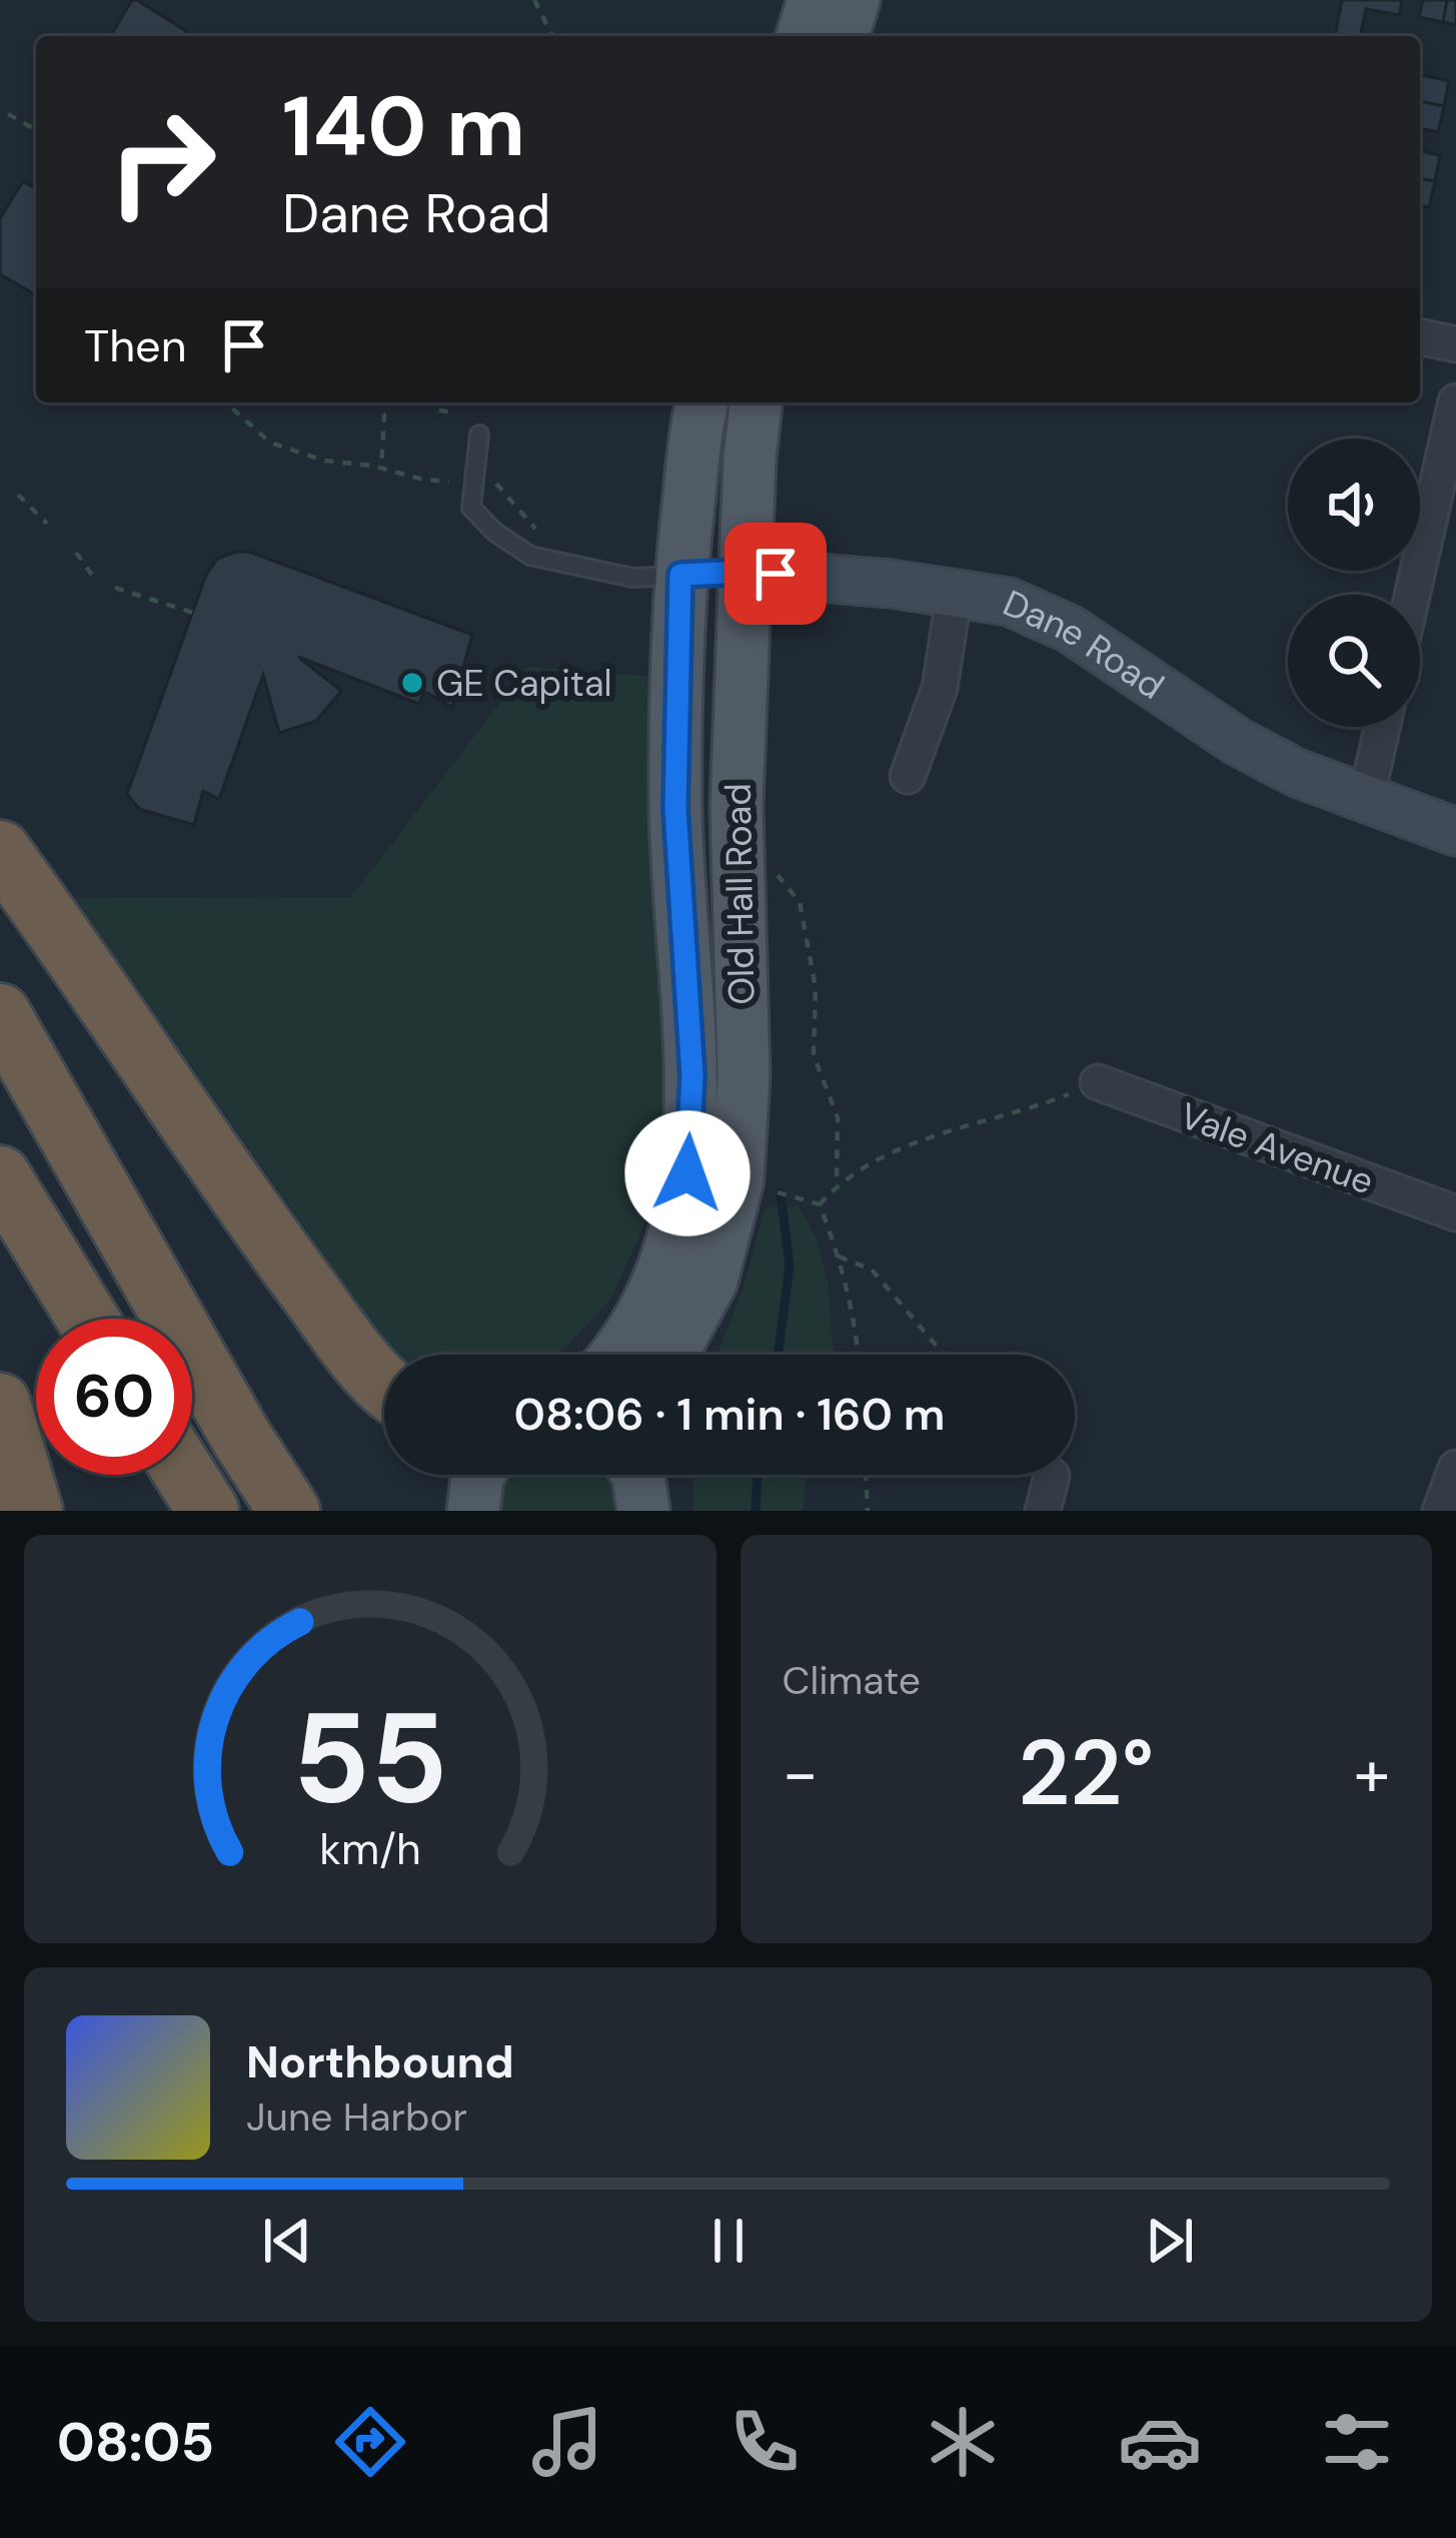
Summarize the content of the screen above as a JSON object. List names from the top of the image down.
{
  "streets": {
    "main road": ["Dane Road", "Old Hall Road"],
    "street": ["Vale Avenue"]
  },
  "crossings": [
    ["Dane Road", "Old Hall Road"]
  ],
  "places": ["GE Capital"],
  "page": {
    "turn": ["140 m", "Dane Road"],
    "then": "Then",
    "limit": "60",
    "trip": "08:06 · 1 min · 160 m",
    "tile": "Climate",
    "heat": ["−", "22°", "+"],
    "song": ["Northbound", "June Harbor"],
    "tabs": "08:05",
    "gauge": ["55", "km/h"]
  }
}
